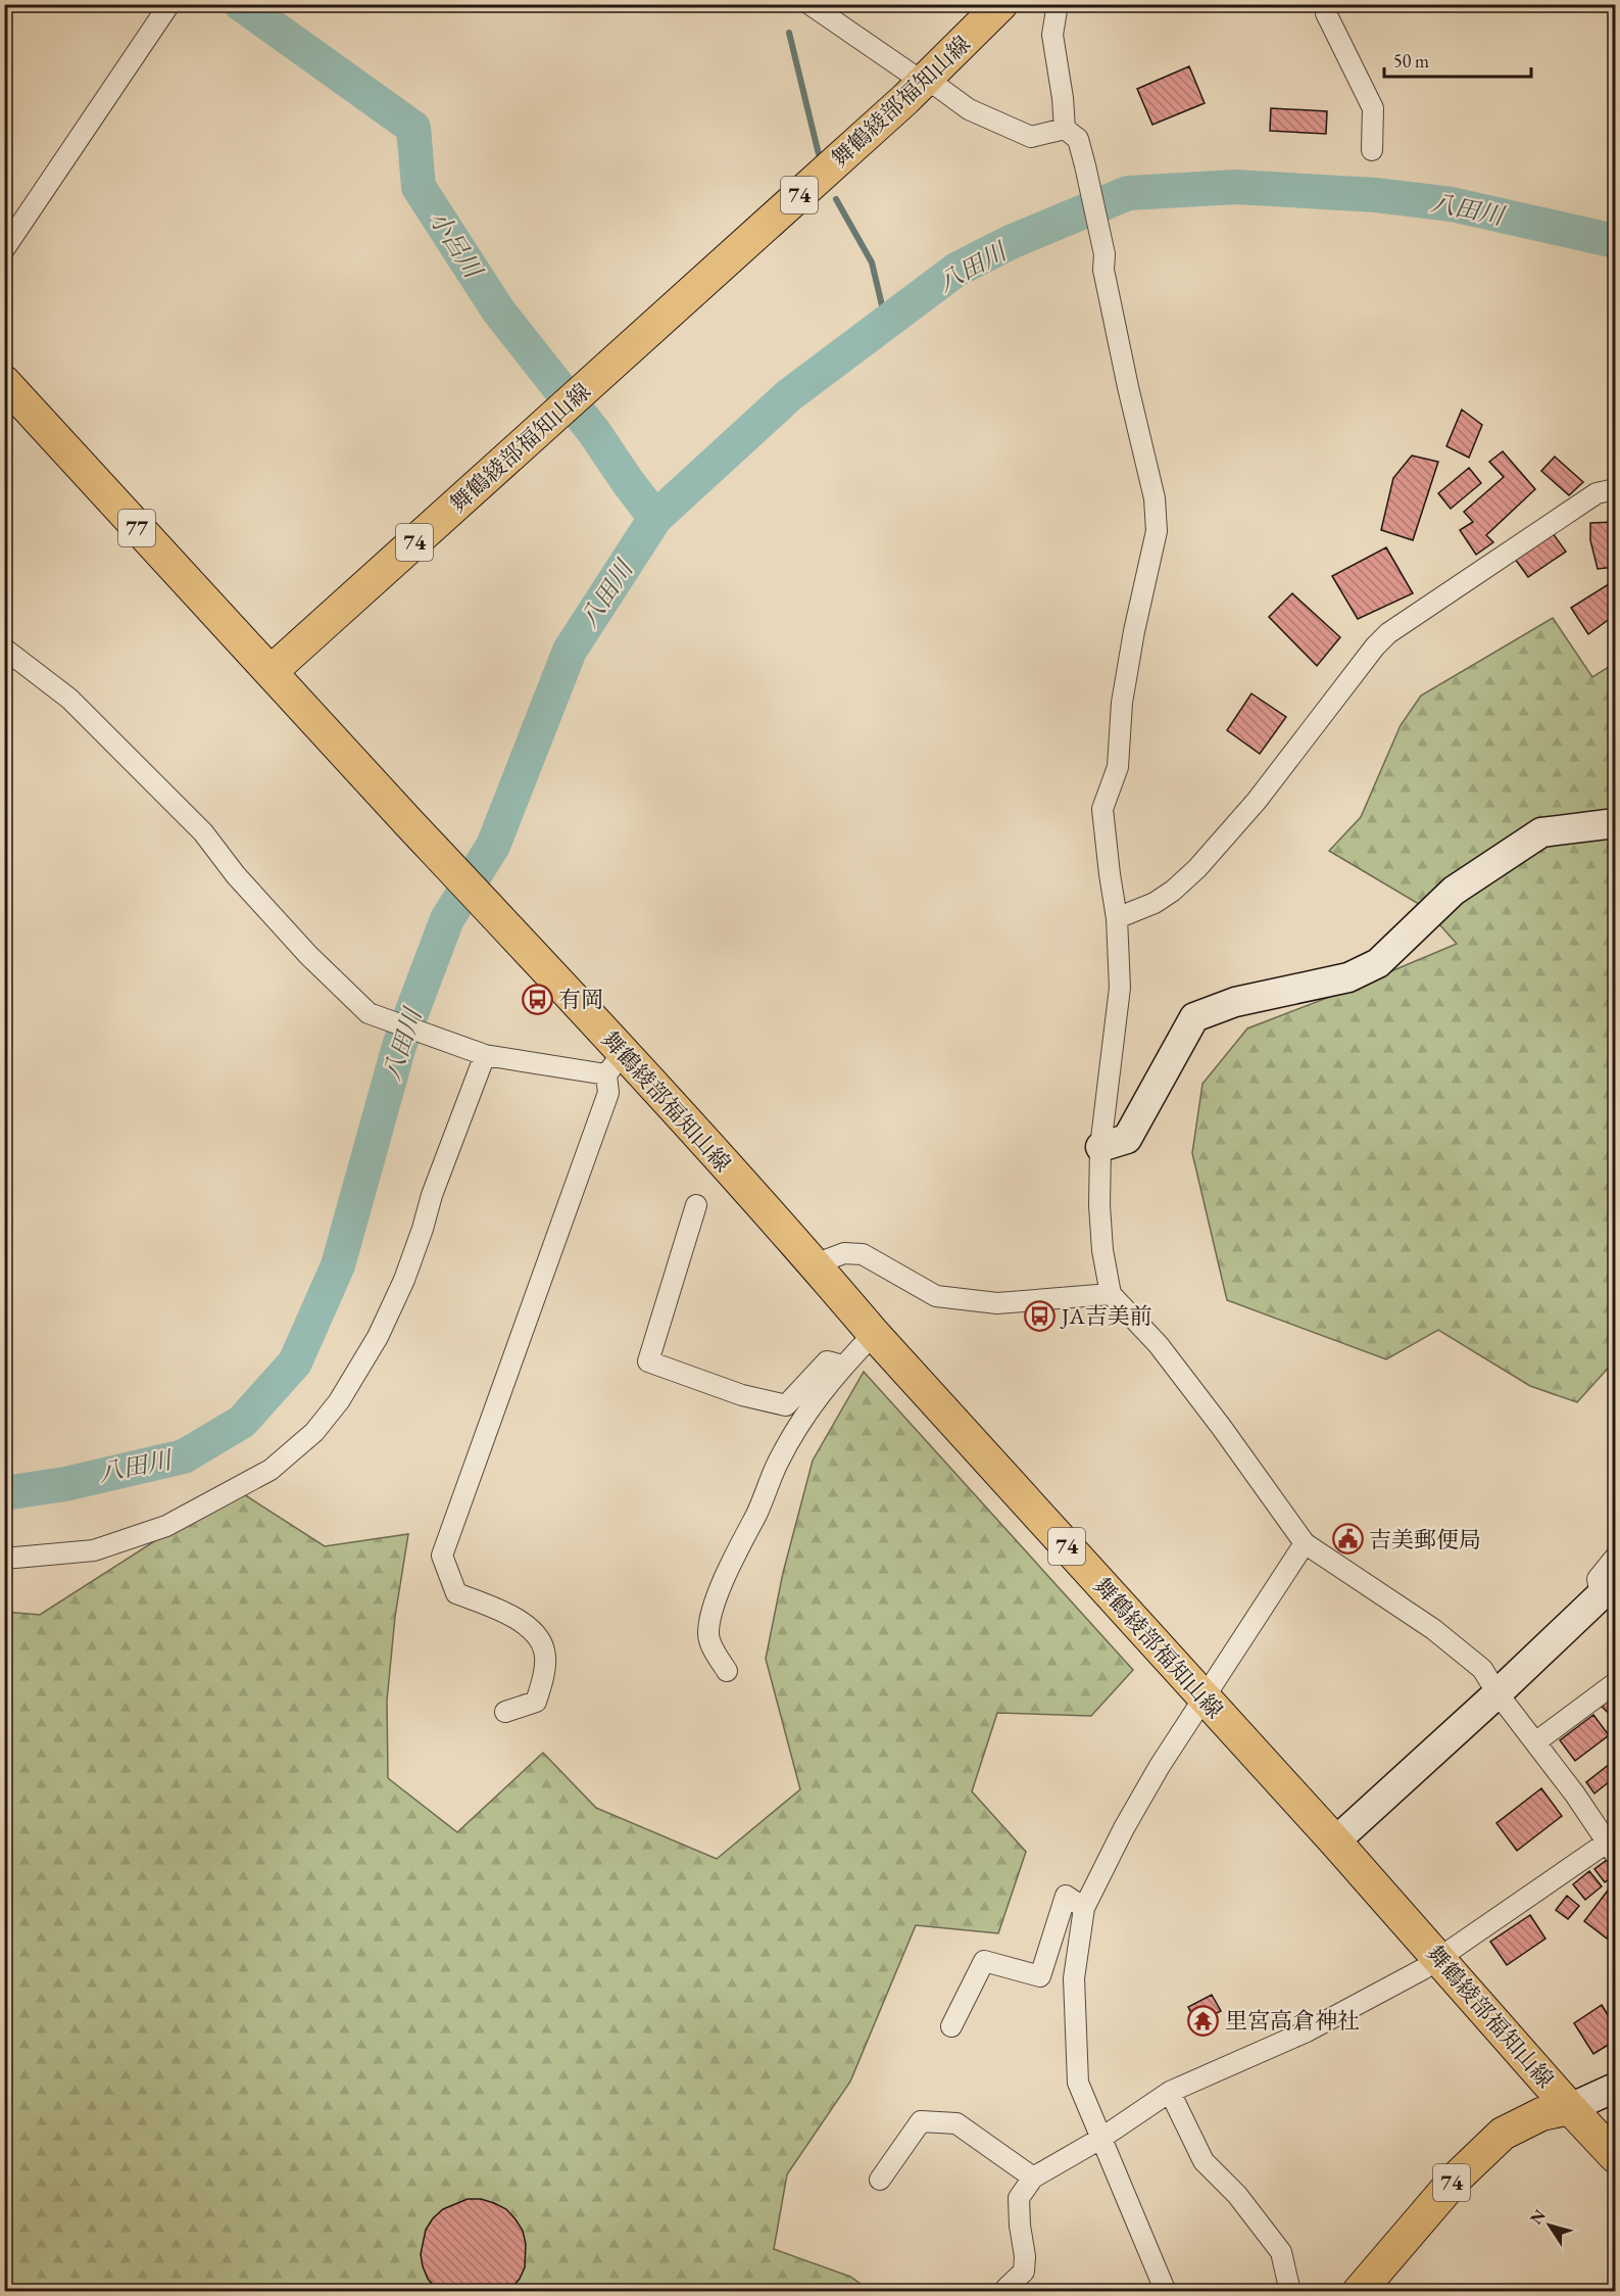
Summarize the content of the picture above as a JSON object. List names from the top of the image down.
{
  "streets": {
    "main road": ["舞鶴綾部福知山線", "74", "77"]
  },
  "crossings": [
    ["舞鶴綾部福知山線", "77"]
  ],
  "water": ["八田川", "小呂川"],
  "places": {
    "bus stop": ["有岡", "JA吉美前"],
    "public building": ["吉美郵便局"],
    "temple": ["里宮高倉神社"]
  },
  "scale_bar": "50 m",
  "north": "top left"
}
